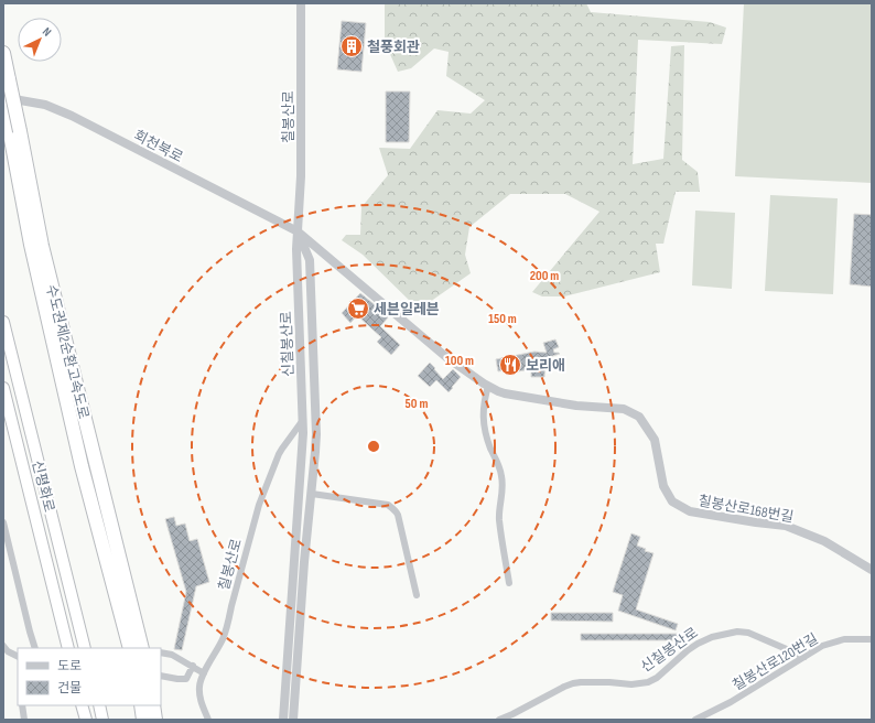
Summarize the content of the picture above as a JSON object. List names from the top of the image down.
{
  "streets": {
    "highway": ["수도권제2순환고속도로", "신평화로"],
    "street": [
      "칠봉산로",
      "회천북로",
      "신칠봉산로",
      "칠봉산로168번길",
      "칠봉산로120번길"
    ]
  },
  "crossings": [
    ["칠봉산로", "회천북로"],
    ["칠봉산로", "신칠봉산로"],
    ["칠봉산로", "칠봉산로168번길"],
    ["회천북로", "신칠봉산로"],
    ["회천북로", "수도권제2순환고속도로"],
    ["회천북로", "칠봉산로168번길"],
    ["신칠봉산로", "칠봉산로168번길"],
    ["신칠봉산로", "칠봉산로120번길"]
  ],
  "places": {
    "building": ["철풍회관"],
    "supermarket": ["세븐일레븐"],
    "restaurant": ["보리애"]
  },
  "legend": ["도로", "건물"],
  "north": "top right",
  "rings": [
    "200 m",
    "150 m",
    "100 m",
    "50 m"
  ]
}
